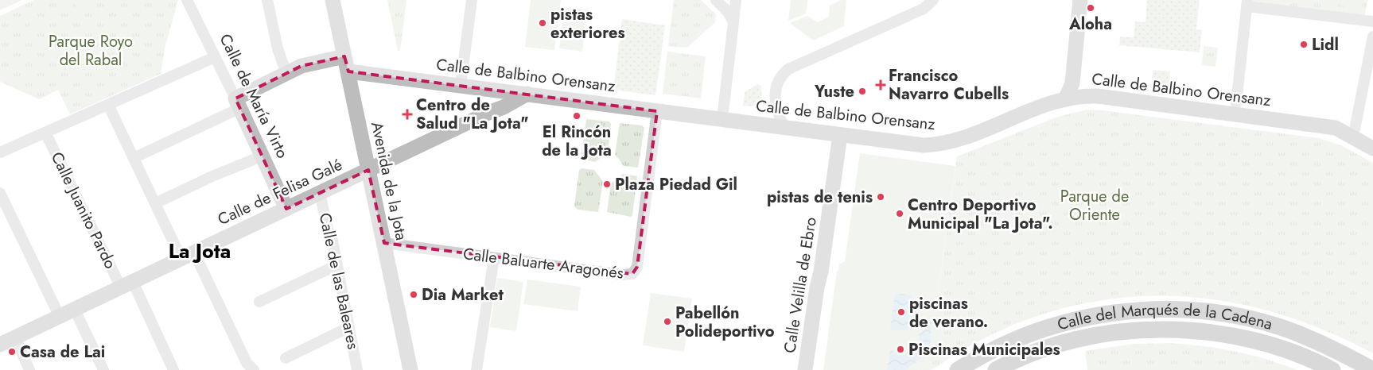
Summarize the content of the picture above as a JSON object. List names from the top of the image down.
{
  "streets": {
    "main road": ["Calle del Marqués de la Cadena"],
    "street": [
      "Calle de Balbino Orensanz",
      "Calle de María Virto",
      "Avenida de la Jota",
      "Calle de Felisa Galé",
      "Calle Juanito Pardo",
      "Calle Baluarte Aragonés",
      "Calle de las Baleares",
      "Calle Velilla de Ebro"
    ]
  },
  "crossings": [
    ["Calle de Balbino Orensanz", "Avenida de la Jota"],
    ["Calle de Balbino Orensanz", "Calle de Felisa Galé"],
    ["Calle de Balbino Orensanz", "Calle Baluarte Aragonés"],
    ["Calle de Balbino Orensanz", "Calle Velilla de Ebro"],
    ["Calle de María Virto", "Calle de Felisa Galé"],
    ["Avenida de la Jota", "Calle de Felisa Galé"],
    ["Avenida de la Jota", "Calle Baluarte Aragonés"],
    ["Calle de Felisa Galé", "Calle Juanito Pardo"],
    ["Calle de Felisa Galé", "Calle de las Baleares"]
  ],
  "districts": ["La Jota"],
  "parks": ["Parque Royo del Rabal", "Parque de Oriente"],
  "places": {
    "other": [
      "Aloha",
      "pistas exteriores",
      "Lidl",
      "Yuste",
      "El Rincón de la Jota",
      "Plaza Piedad Gil",
      "pistas de tenis",
      "Centro Deportivo Municipal \"La Jota\".",
      "Dia Market",
      "piscinas de verano.",
      "Pabellón Polideportivo",
      "Piscinas Municipales",
      "Casa de Lai"
    ],
    "health": ["Francisco Navarro Cubells", "Centro de Salud \"La Jota\""]
  }
}
